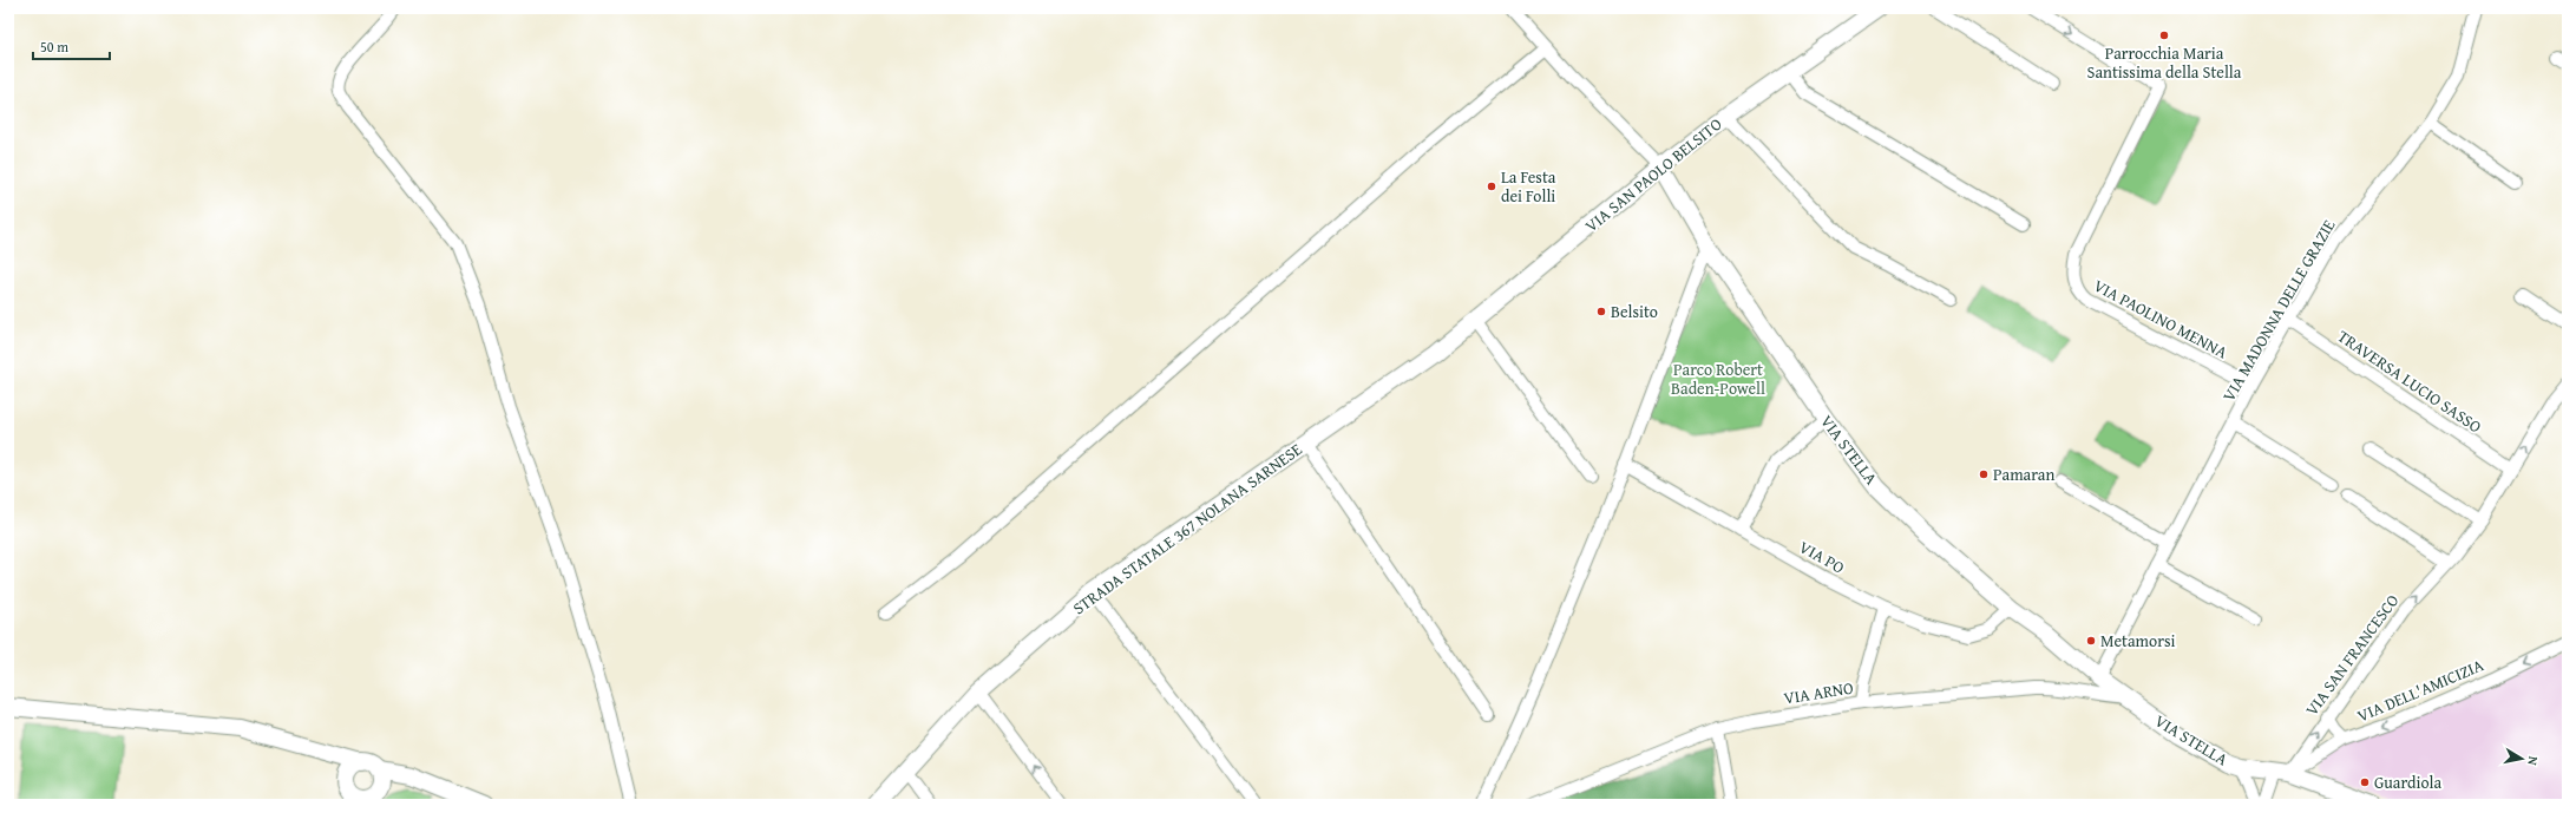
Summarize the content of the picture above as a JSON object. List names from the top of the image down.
{
  "streets": {
    "main road": ["VIA SAN PAOLO BELSITO", "VIA STELLA", "STRADA STATALE 367 NOLANA SARNESE"],
    "street": [
      "VIA MADONNA DELLE GRAZIE",
      "VIA PAOLINO MENNA",
      "TRAVERSA LUCIO SASSO",
      "VIA PO",
      "VIA SAN FRANCESCO",
      "VIA DELL'AMICIZIA",
      "VIA ARNO"
    ]
  },
  "crossings": [
    ["VIA SAN PAOLO BELSITO", "VIA STELLA"],
    ["VIA SAN PAOLO BELSITO", "STRADA STATALE 367 NOLANA SARNESE"],
    ["VIA MADONNA DELLE GRAZIE", "VIA PAOLINO MENNA"],
    ["VIA MADONNA DELLE GRAZIE", "TRAVERSA LUCIO SASSO"],
    ["VIA MADONNA DELLE GRAZIE", "VIA STELLA"],
    ["TRAVERSA LUCIO SASSO", "VIA SAN FRANCESCO"],
    ["VIA STELLA", "VIA PO"],
    ["VIA STELLA", "VIA SAN FRANCESCO"],
    ["VIA STELLA", "VIA DELL'AMICIZIA"],
    ["VIA STELLA", "VIA ARNO"],
    ["VIA SAN FRANCESCO", "VIA DELL'AMICIZIA"]
  ],
  "one_way": ["VIA SAN FRANCESCO", "VIA DELL'AMICIZIA"],
  "parks": ["Parco Robert Baden-Powell"],
  "places": [
    "Parrocchia Maria Santissima della Stella",
    "La Festa dei Folli",
    "Belsito",
    "Pamaran",
    "Metamorsi",
    "Guardiola"
  ],
  "scale_bar": "50 m",
  "north": "right"
}
